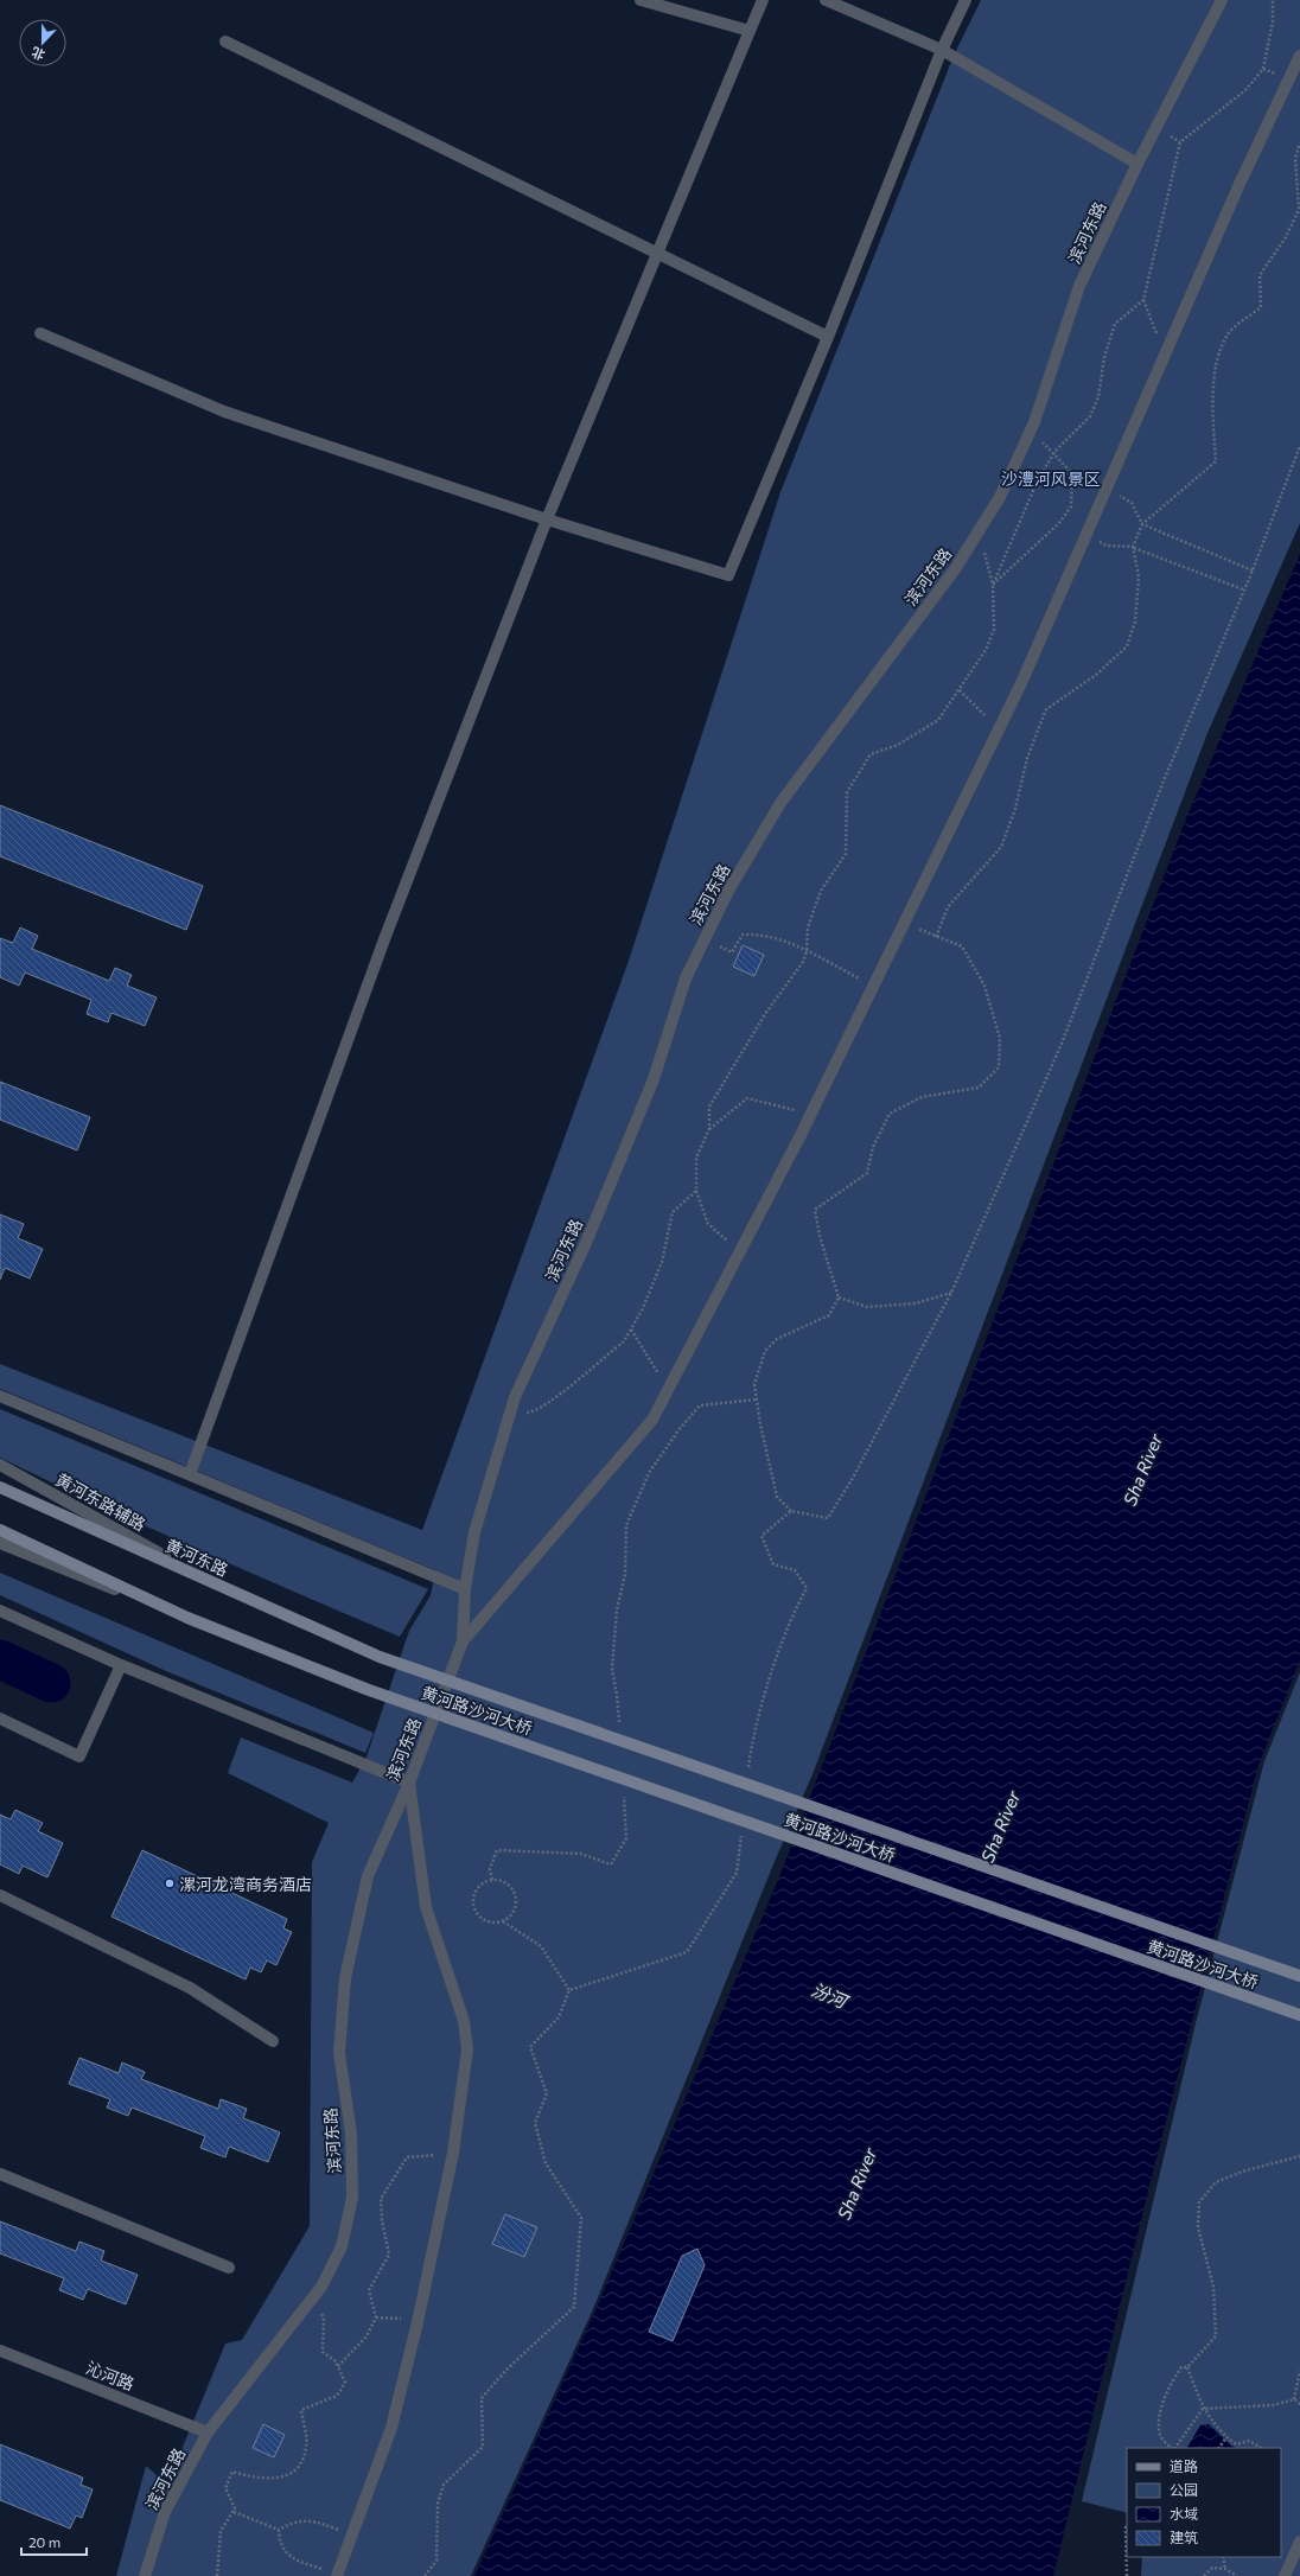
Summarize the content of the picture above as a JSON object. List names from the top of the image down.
{
  "streets": {
    "main road": ["黄河东路", "黄河路沙河大桥"],
    "street": ["滨河东路", "黄河东路辅路", "沁河路"]
  },
  "crossings": [
    ["滨河东路", "沁河路"],
    ["黄河东路辅路", "黄河东路"],
    ["黄河东路", "黄河路沙河大桥"]
  ],
  "water": ["Sha River", "汾河"],
  "parks": ["沙澧河风景区"],
  "places": ["漯河龙湾商务酒店"],
  "legend": [
    "道路",
    "公园",
    "水域",
    "建筑"
  ],
  "scale_bar": "20 m",
  "north": "bottom"
}
